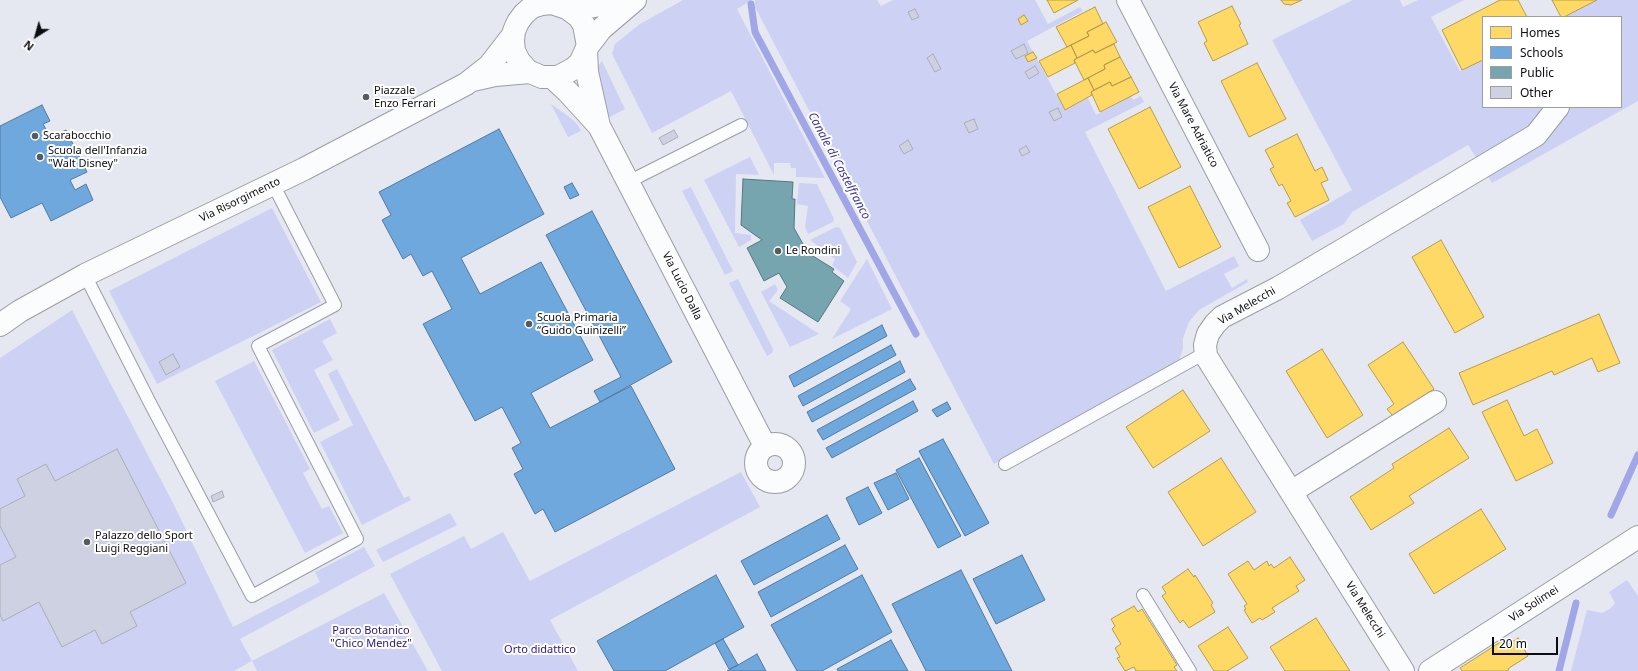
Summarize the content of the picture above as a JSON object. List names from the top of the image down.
{
  "streets": {
    "street": [
      "Via Mare Adriatico",
      "Via Risorgimento",
      "Via Lucio Dalla",
      "Via Melecchi",
      "Via Solimei"
    ]
  },
  "crossings": [
    ["Via Risorgimento", "Via Lucio Dalla"]
  ],
  "water": ["Canale di Castelfranco"],
  "parks": ["Parco Botanico \"Chico Mendez\"", "Orto didattico"],
  "places": [
    "Piazzale Enzo Ferrari",
    "Scarabocchio",
    "Scuola dell'Infanzia \"Walt Disney\"",
    "Le Rondini",
    "Scuola Primaria “Guido Guinizelli”",
    "Palazzo dello Sport Luigi Reggiani"
  ],
  "legend": [
    "Homes",
    "Schools",
    "Public",
    "Other"
  ],
  "scale_bar": "20 m",
  "north": "bottom left"
}
